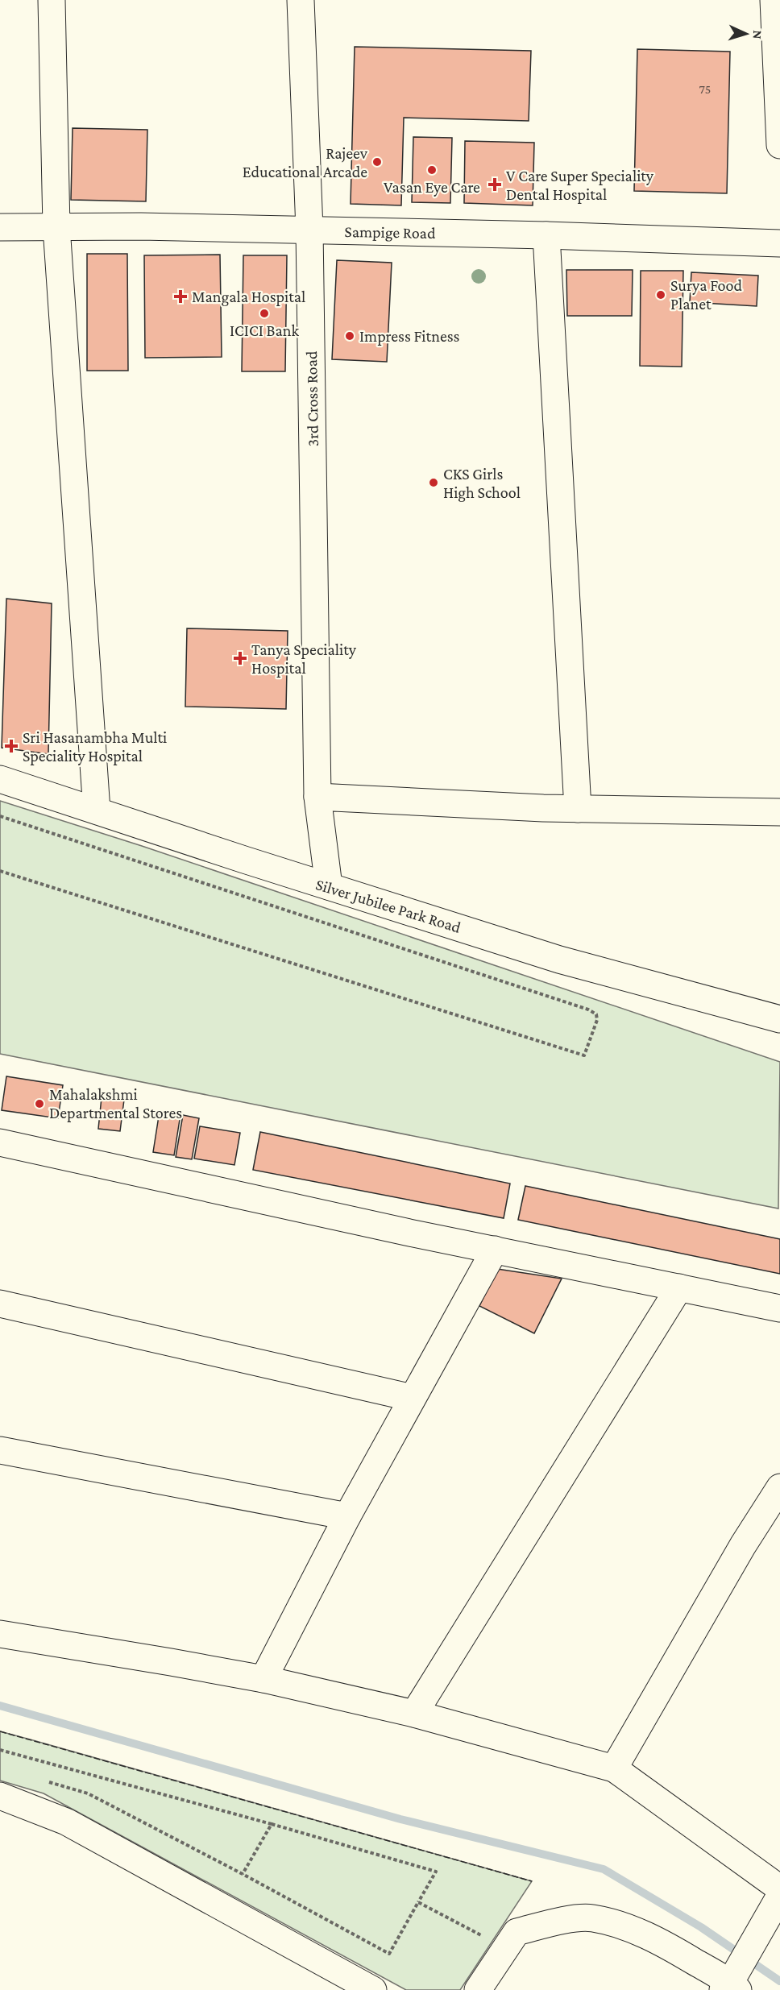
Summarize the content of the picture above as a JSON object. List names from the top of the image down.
{
  "streets": {
    "street": ["Sampige Road", "3rd Cross Road", "Silver Jubilee Park Road"]
  },
  "crossings": [
    ["Sampige Road", "3rd Cross Road"],
    ["3rd Cross Road", "Silver Jubilee Park Road"]
  ],
  "places": {
    "other": [
      "Rajeev Educational Arcade",
      "Vasan Eye Care",
      "Surya Food Planet",
      "ICICI Bank",
      "Impress Fitness",
      "CKS Girls High School",
      "Mahalakshmi Departmental Stores"
    ],
    "health": [
      "V Care Super Speciality Dental Hospital",
      "Mangala Hospital",
      "Tanya Speciality Hospital",
      "Sri Hasanambha Multi Speciality Hospital"
    ]
  },
  "house_numbers": ["75"],
  "north": "right"
}
